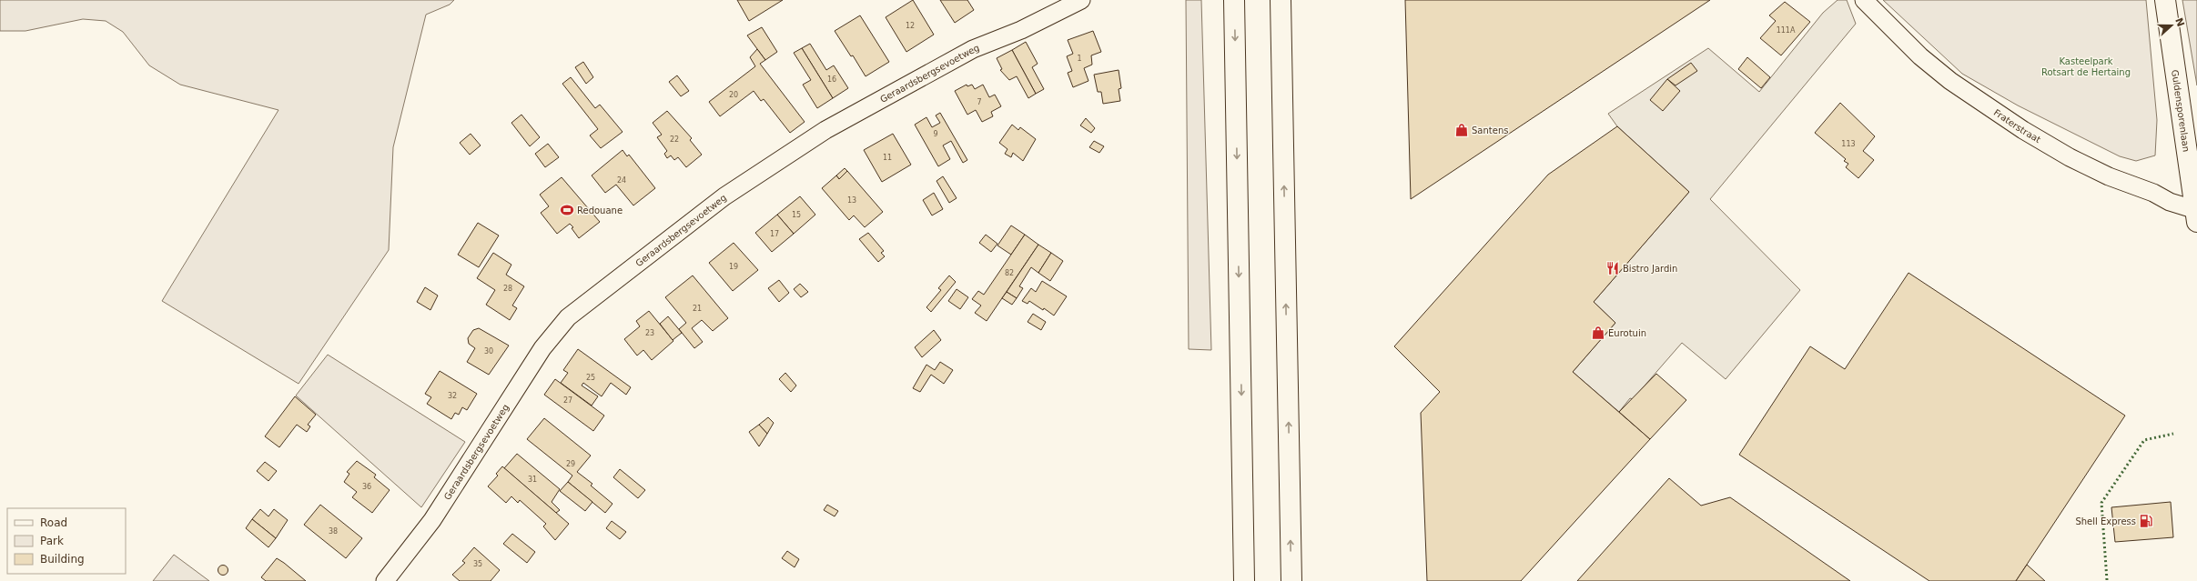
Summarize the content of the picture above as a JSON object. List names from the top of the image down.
{
  "streets": {
    "main road": ["Guldensporenlaan"],
    "street": ["Geraardsbergsevoetweg", "Fraterstraat"]
  },
  "crossings": [
    ["Guldensporenlaan", "Fraterstraat"]
  ],
  "parks": ["Kasteelpark Rotsart de Hertaing"],
  "places": {
    "shop": ["Santens", "Eurotuin"],
    "sports": ["Redouane"],
    "restaurant": ["Bistro Jardin"],
    "fuel station": ["Shell Express"]
  },
  "house_numbers": [
    "12",
    "111A",
    "1",
    "16",
    "20",
    "7",
    "9",
    "22",
    "113",
    "11",
    "24",
    "13",
    "15",
    "17",
    "19",
    "82",
    "28",
    "21",
    "23",
    "30",
    "25",
    "32",
    "27",
    "29",
    "31",
    "36",
    "38",
    "35"
  ],
  "legend": ["Road", "Park", "Building"],
  "north": "right"
}
